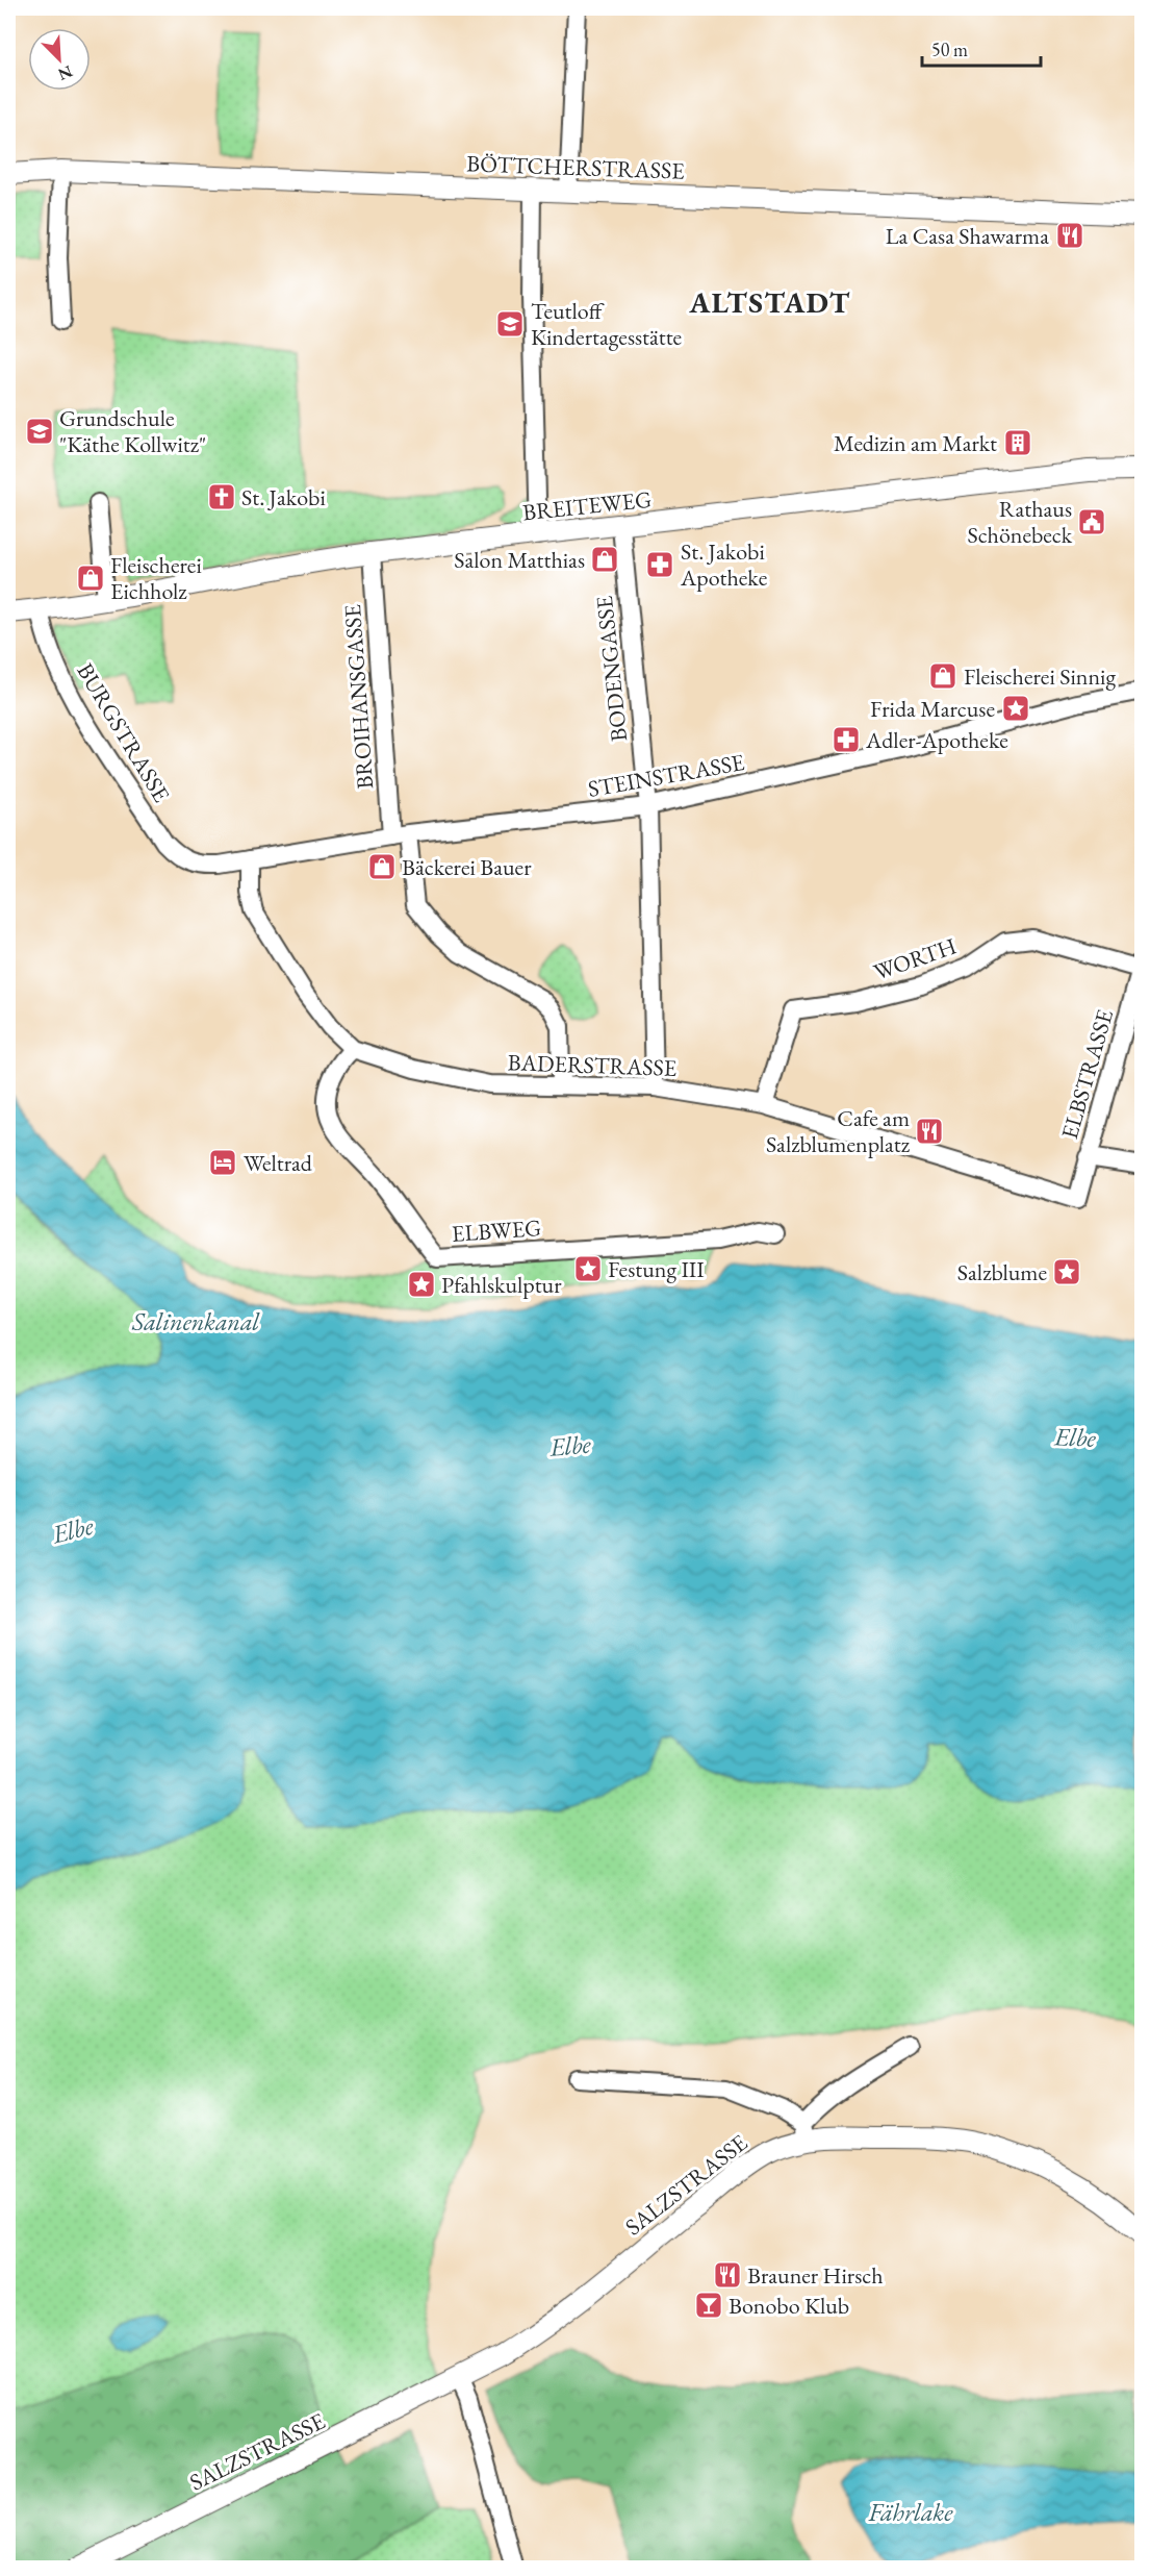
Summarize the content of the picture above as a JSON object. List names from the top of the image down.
{
  "streets": {
    "street": [
      "BÖTTCHERSTRASSE",
      "BREITEWEG",
      "BODENGASSE",
      "BROIHANSGASSE",
      "BURGSTRASSE",
      "STEINSTRASSE",
      "WORTH",
      "BADERSTRASSE",
      "ELBSTRASSE",
      "ELBWEG",
      "SALZSTRASSE"
    ]
  },
  "crossings": [
    ["BREITEWEG", "BODENGASSE"],
    ["BREITEWEG", "BROIHANSGASSE"],
    ["BREITEWEG", "BURGSTRASSE"],
    ["BODENGASSE", "STEINSTRASSE"],
    ["BODENGASSE", "BADERSTRASSE"],
    ["BROIHANSGASSE", "STEINSTRASSE"],
    ["BROIHANSGASSE", "BADERSTRASSE"],
    ["BURGSTRASSE", "STEINSTRASSE"],
    ["STEINSTRASSE", "BADERSTRASSE"],
    ["WORTH", "BADERSTRASSE"],
    ["WORTH", "ELBSTRASSE"],
    ["BADERSTRASSE", "ELBSTRASSE"],
    ["BADERSTRASSE", "ELBWEG"]
  ],
  "districts": ["ALTSTADT"],
  "water": ["Salinenkanal", "Elbe", "Fährlake"],
  "places": {
    "restaurant": ["La Casa Shawarma", "Cafe am Salzblumenplatz", "Brauner Hirsch"],
    "school or university": ["Teutloff Kindertagesstätte", "Grundschule \"Käthe Kollwitz\""],
    "building": ["Medizin am Markt"],
    "church": ["St. Jakobi"],
    "public building": ["Rathaus Schönebeck"],
    "shop": [
      "Salon Matthias",
      "Fleischerei Eichholz",
      "Fleischerei Sinnig",
      "Bäckerei Bauer"
    ],
    "pharmacy": ["St. Jakobi Apotheke", "Adler-Apotheke"],
    "place": [
      "Frida Marcuse",
      "Festung III",
      "Salzblume",
      "Pfahlskulptur"
    ],
    "hotel": ["Weltrad"],
    "bar": ["Bonobo Klub"]
  },
  "scale_bar": "50 m",
  "north": "bottom right"
}
